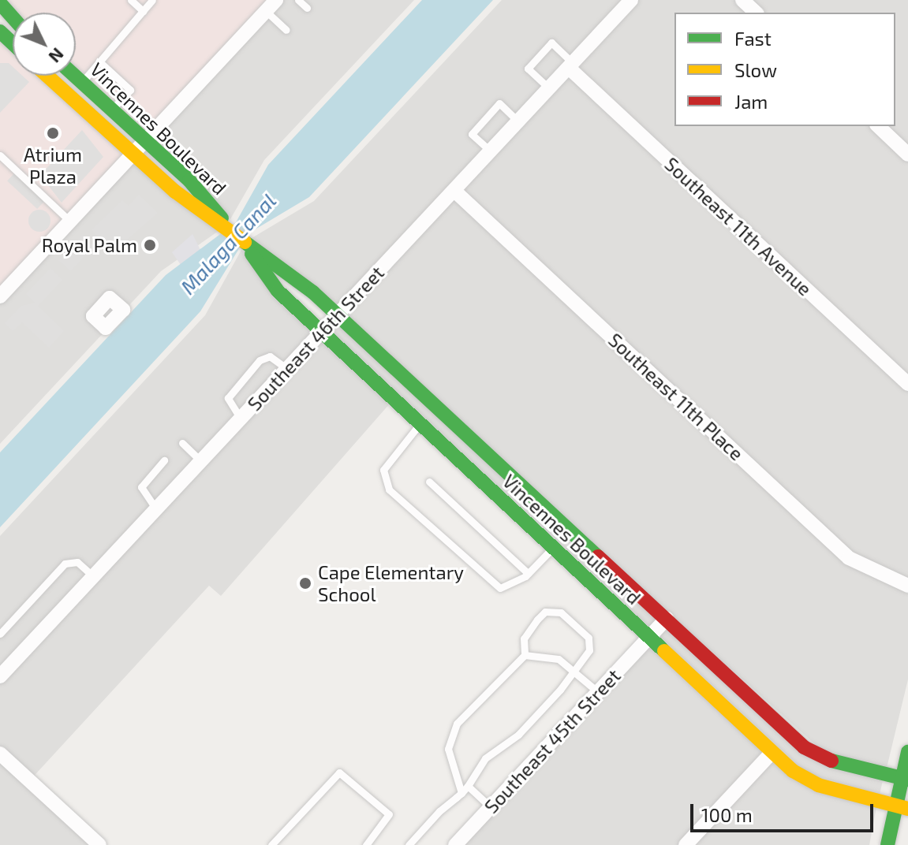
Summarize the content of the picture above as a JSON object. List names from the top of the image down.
{
  "streets": {
    "street": [
      "Vincennes Boulevard",
      "Southeast 11th Avenue",
      "Southeast 46th Street",
      "Southeast 11th Place",
      "Southeast 45th Street"
    ]
  },
  "crossings": [
    ["Vincennes Boulevard", "Southeast 46th Street"],
    ["Vincennes Boulevard", "Southeast 45th Street"],
    ["Southeast 11th Avenue", "Southeast 46th Street"],
    ["Southeast 46th Street", "Southeast 11th Place"]
  ],
  "water": ["Malaga Canal"],
  "places": ["Atrium Plaza", "Royal Palm", "Cape Elementary School"],
  "legend": ["Fast", "Slow", "Jam"],
  "scale_bar": "100 m",
  "north": "bottom right"
}
